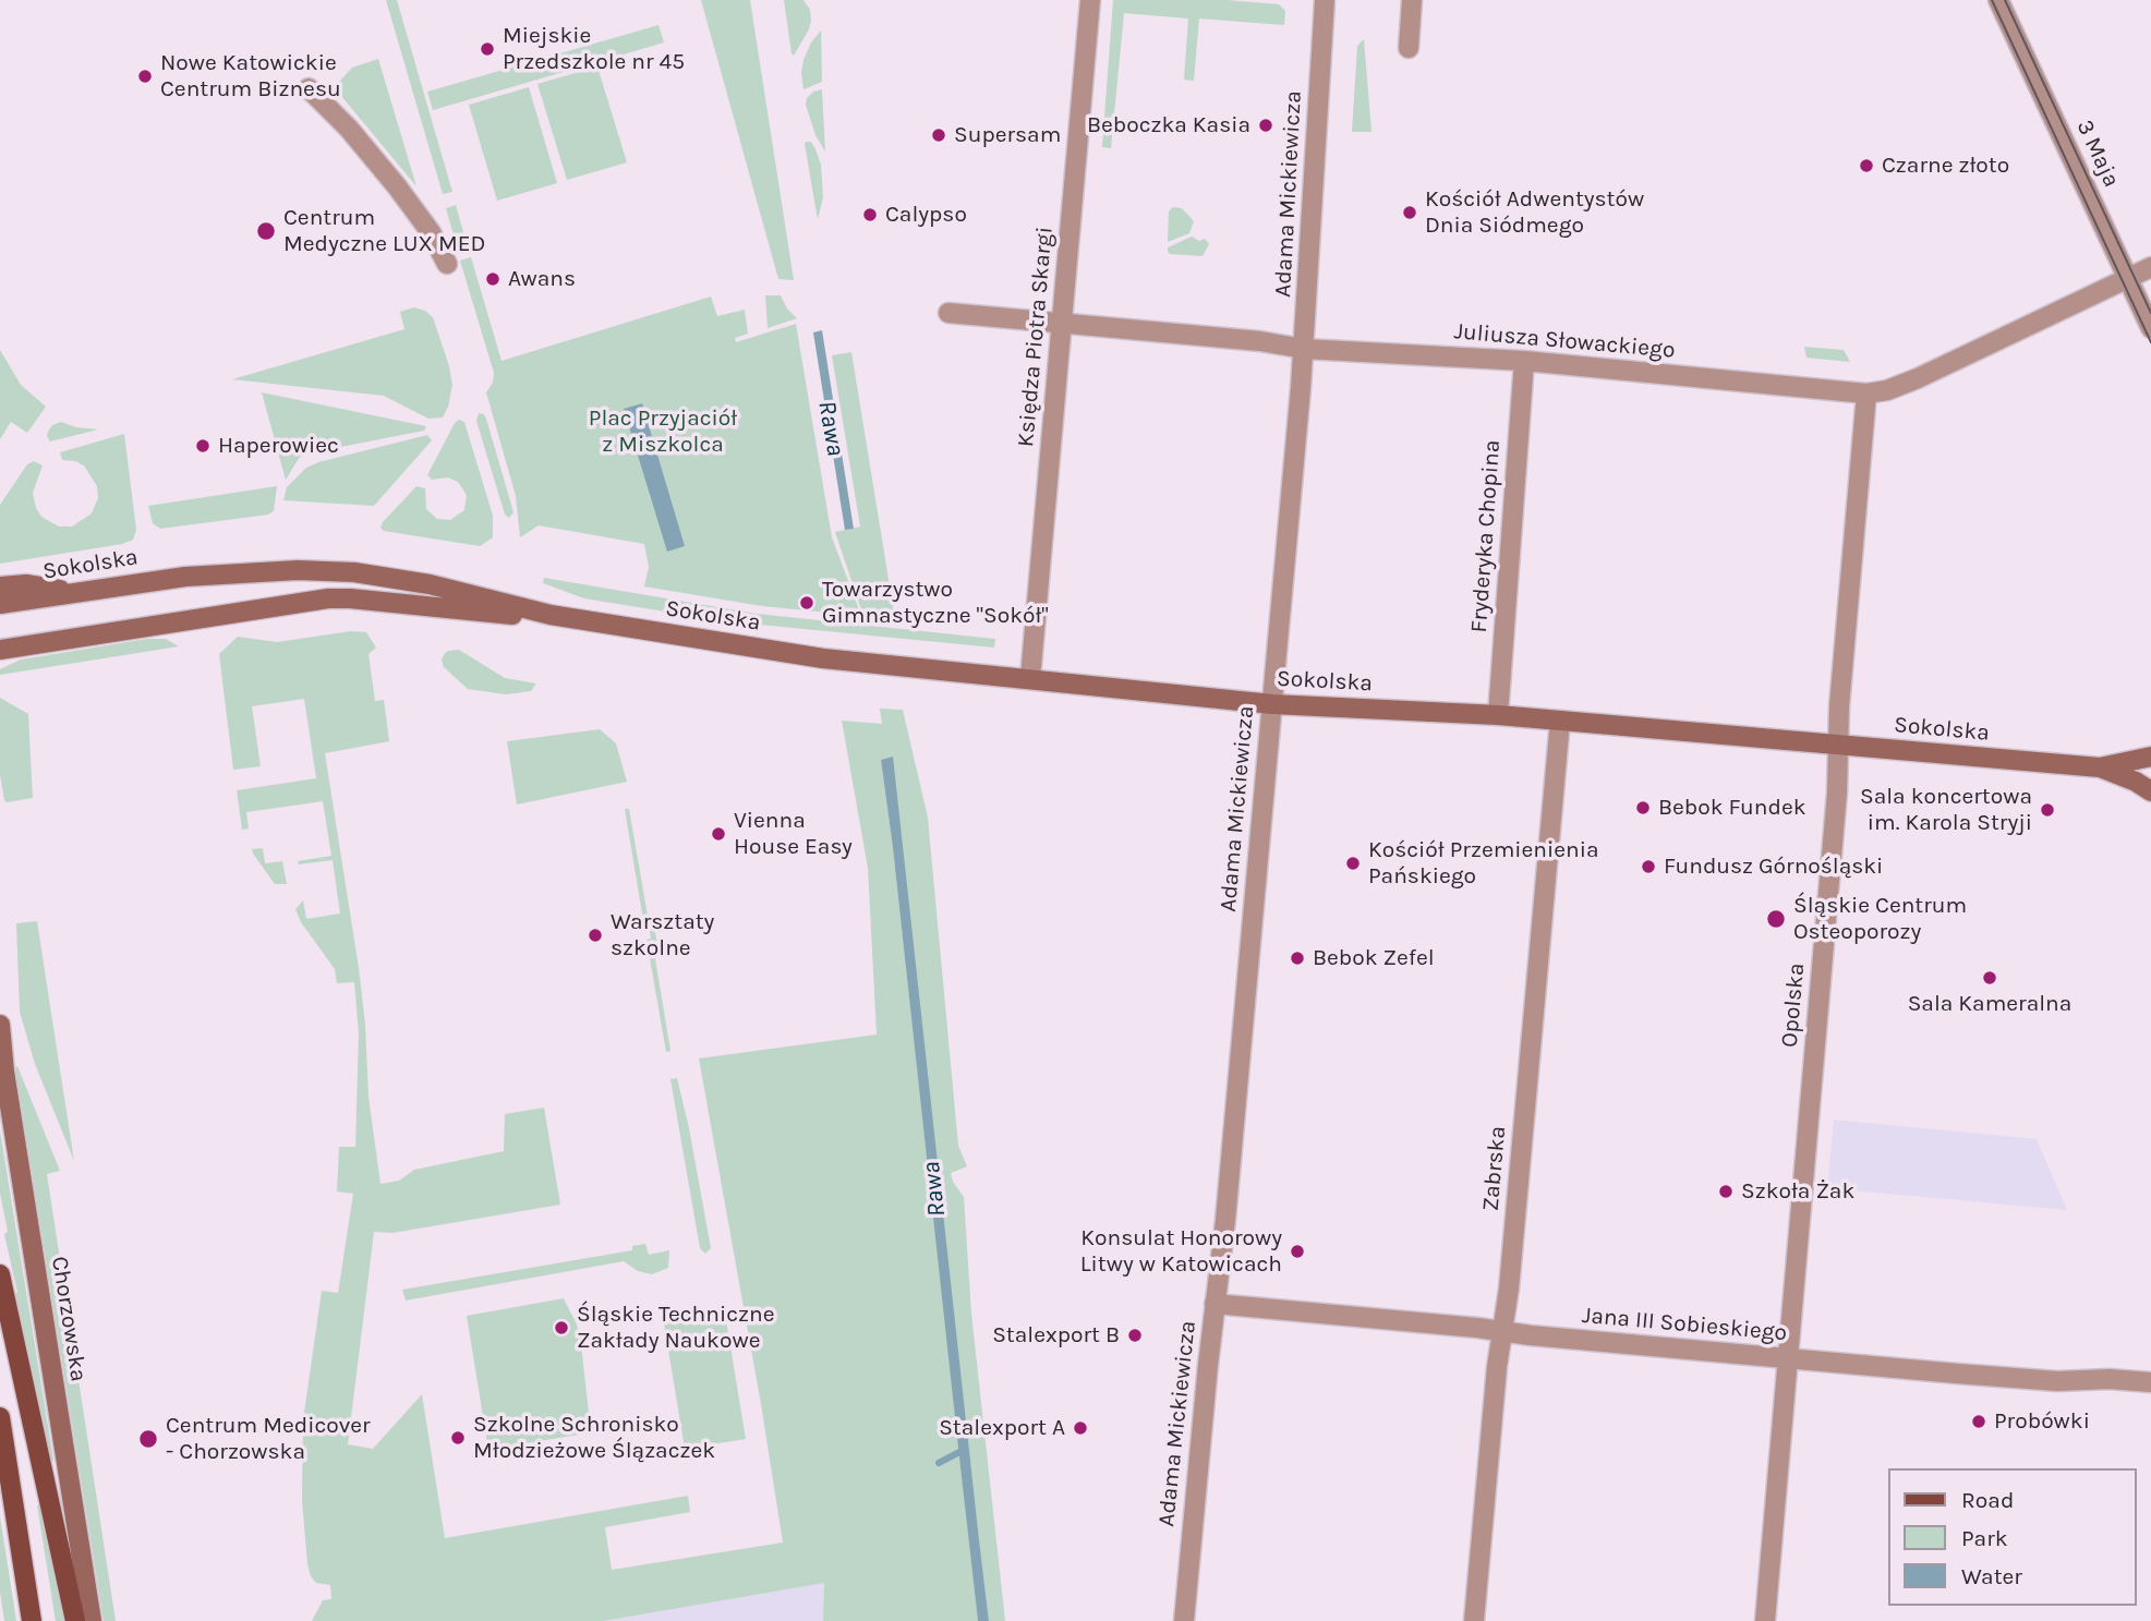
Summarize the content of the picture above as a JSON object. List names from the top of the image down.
{
  "streets": {
    "street": [
      "3 Maja",
      "Adama Mickiewicza",
      "Księdza Piotra Skargi",
      "Juliusza Słowackiego",
      "Fryderyka Chopina",
      "Sokolska",
      "Opolska",
      "Zabrska",
      "Chorzowska",
      "Jana III Sobieskiego"
    ]
  },
  "crossings": [
    ["3 Maja", "Juliusza Słowackiego"],
    ["Adama Mickiewicza", "Juliusza Słowackiego"],
    ["Adama Mickiewicza", "Sokolska"],
    ["Adama Mickiewicza", "Jana III Sobieskiego"],
    ["Księdza Piotra Skargi", "Juliusza Słowackiego"],
    ["Księdza Piotra Skargi", "Sokolska"],
    ["Juliusza Słowackiego", "Fryderyka Chopina"],
    ["Juliusza Słowackiego", "Opolska"],
    ["Fryderyka Chopina", "Sokolska"],
    ["Sokolska", "Opolska"],
    ["Sokolska", "Zabrska"],
    ["Opolska", "Jana III Sobieskiego"],
    ["Zabrska", "Jana III Sobieskiego"]
  ],
  "water": ["Rawa"],
  "parks": ["Plac Przyjaciół z Miszkolca"],
  "places": [
    "Miejskie Przedszkole nr 45",
    "Nowe Katowickie Centrum Biznesu",
    "Beboczka Kasia",
    "Supersam",
    "Czarne złoto",
    "Kościół Adwentystów Dnia Siódmego",
    "Calypso",
    "Centrum Medyczne LUX MED",
    "Awans",
    "Haperowiec",
    "Towarzystwo Gimnastyczne \"Sokół\"",
    "Bebok Fundek",
    "Sala koncertowa im. Karola Stryji",
    "Vienna House Easy",
    "Kościół Przemienienia Pańskiego",
    "Fundusz Górnośląski",
    "Śląskie Centrum Osteoporozy",
    "Warsztaty szkolne",
    "Bebok Zefel",
    "Sala Kameralna",
    "Szkoła Żak",
    "Konsulat Honorowy Litwy w Katowicach",
    "Śląskie Techniczne Zakłady Naukowe",
    "Stalexport B",
    "Probówki",
    "Stalexport A",
    "Szkolne Schronisko Młodzieżowe Ślązaczek",
    "Centrum Medicover - Chorzowska"
  ],
  "legend": ["Road", "Park", "Water"]
}
